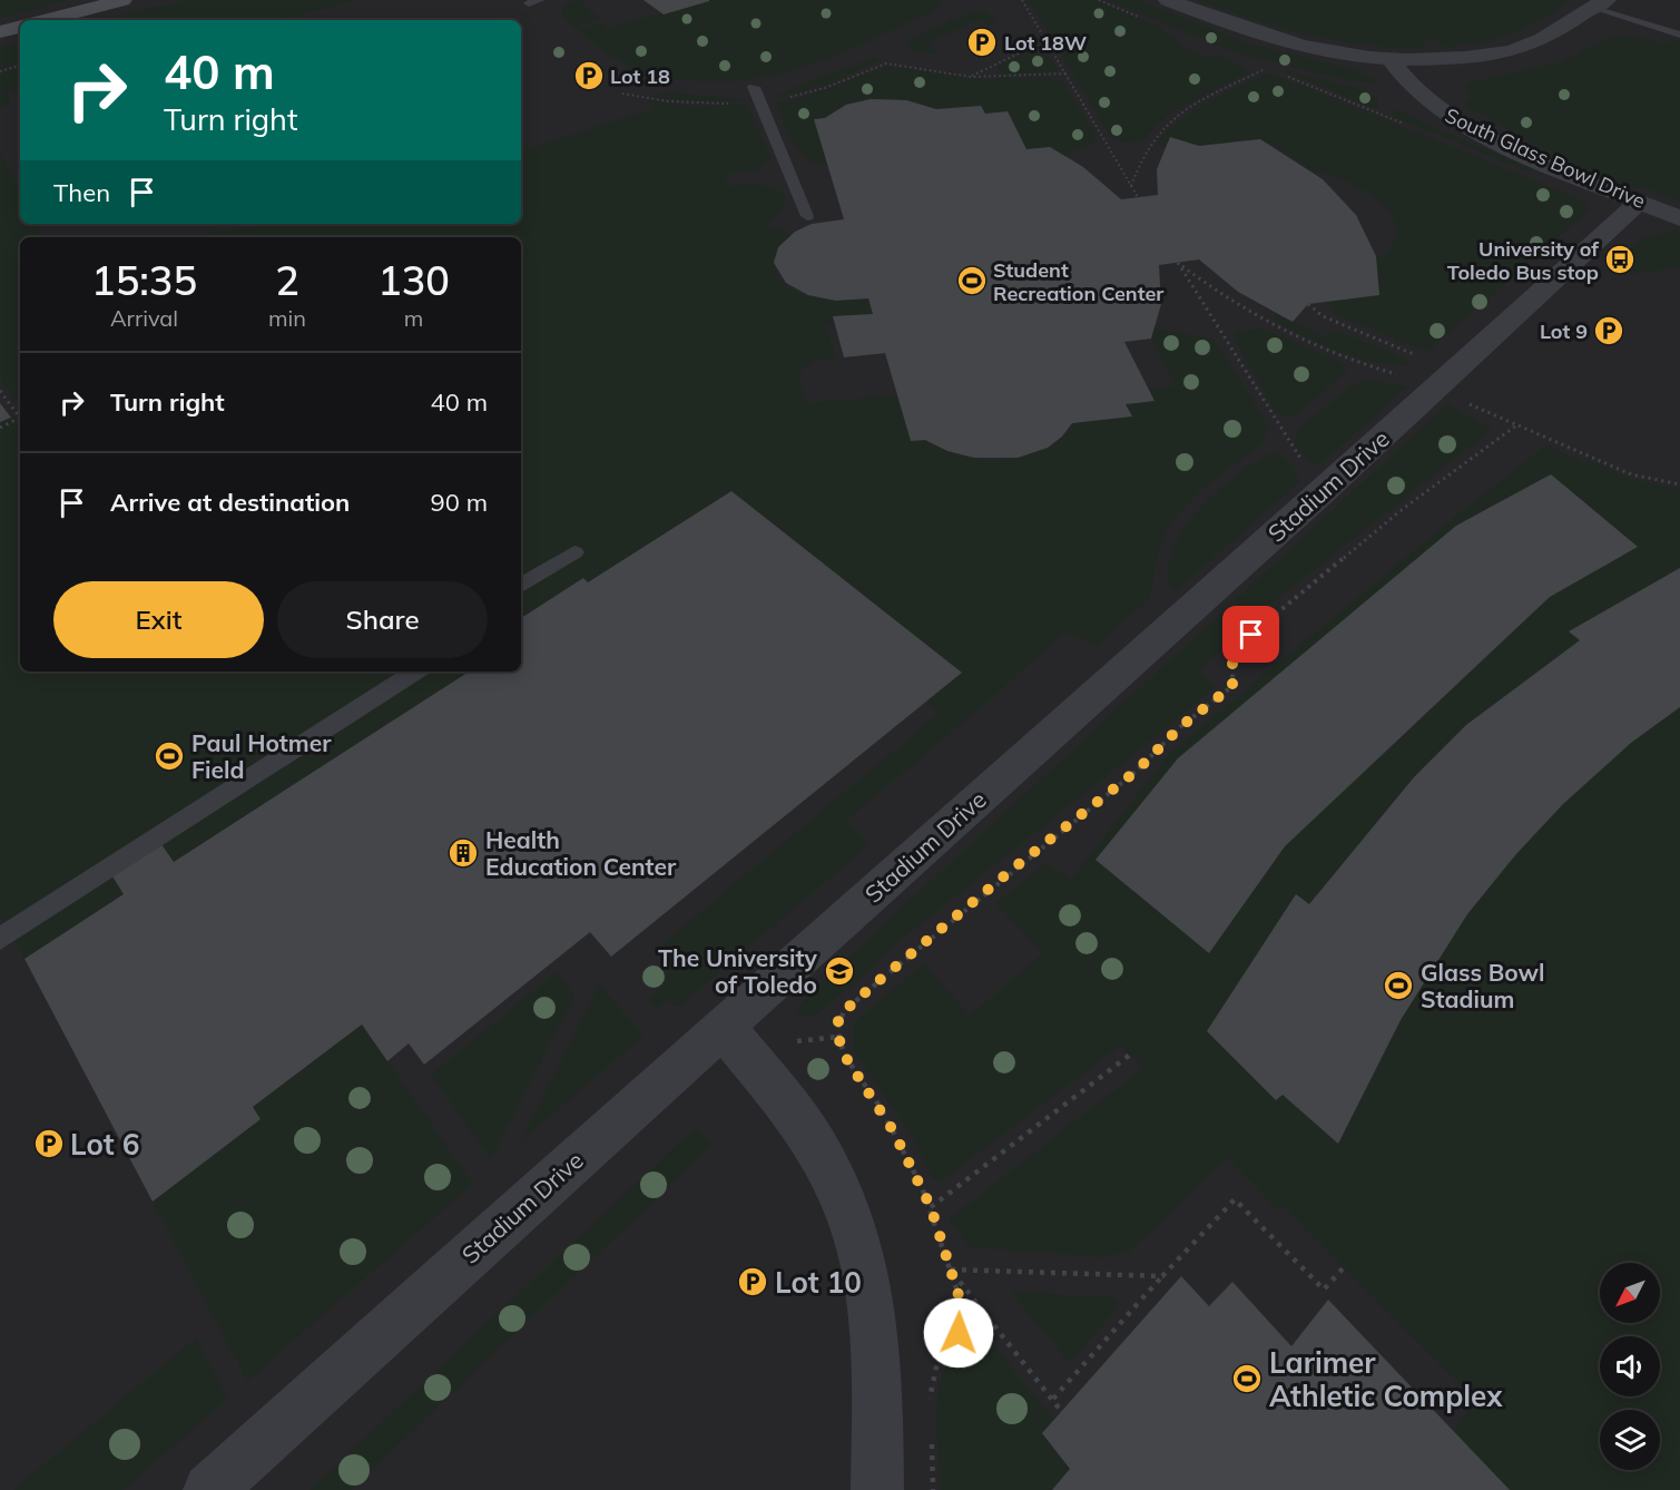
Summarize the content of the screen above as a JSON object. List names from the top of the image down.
{
  "streets": {
    "street": ["South Glass Bowl Drive", "Stadium Drive"]
  },
  "crossings": [
    ["South Glass Bowl Drive", "Stadium Drive"]
  ],
  "places": {
    "parking": [
      "Lot 18W",
      "Lot 18",
      "Lot 9",
      "Lot 6",
      "Lot 10"
    ],
    "bus stop": ["University of Toledo Bus stop"],
    "sports": [
      "Student Recreation Center",
      "Paul Hotmer Field",
      "Glass Bowl Stadium",
      "Larimer Athletic Complex"
    ],
    "building": ["Health Education Center"],
    "school or university": ["The University of Toledo"]
  },
  "north": "bottom left",
  "page": {
    "turn": ["40 m", "Turn right"],
    "then": "Then",
    "eta": [
      "15:35",
      "Arrival",
      "2",
      "min",
      "130",
      "m"
    ],
    "list": [
      {
        "name": "Turn right",
        "value": "40 m"
      },
      {
        "name": "Arrive at destination",
        "value": "90 m"
      }
    ],
    "buttons": ["Exit", "Share"]
  }
}
